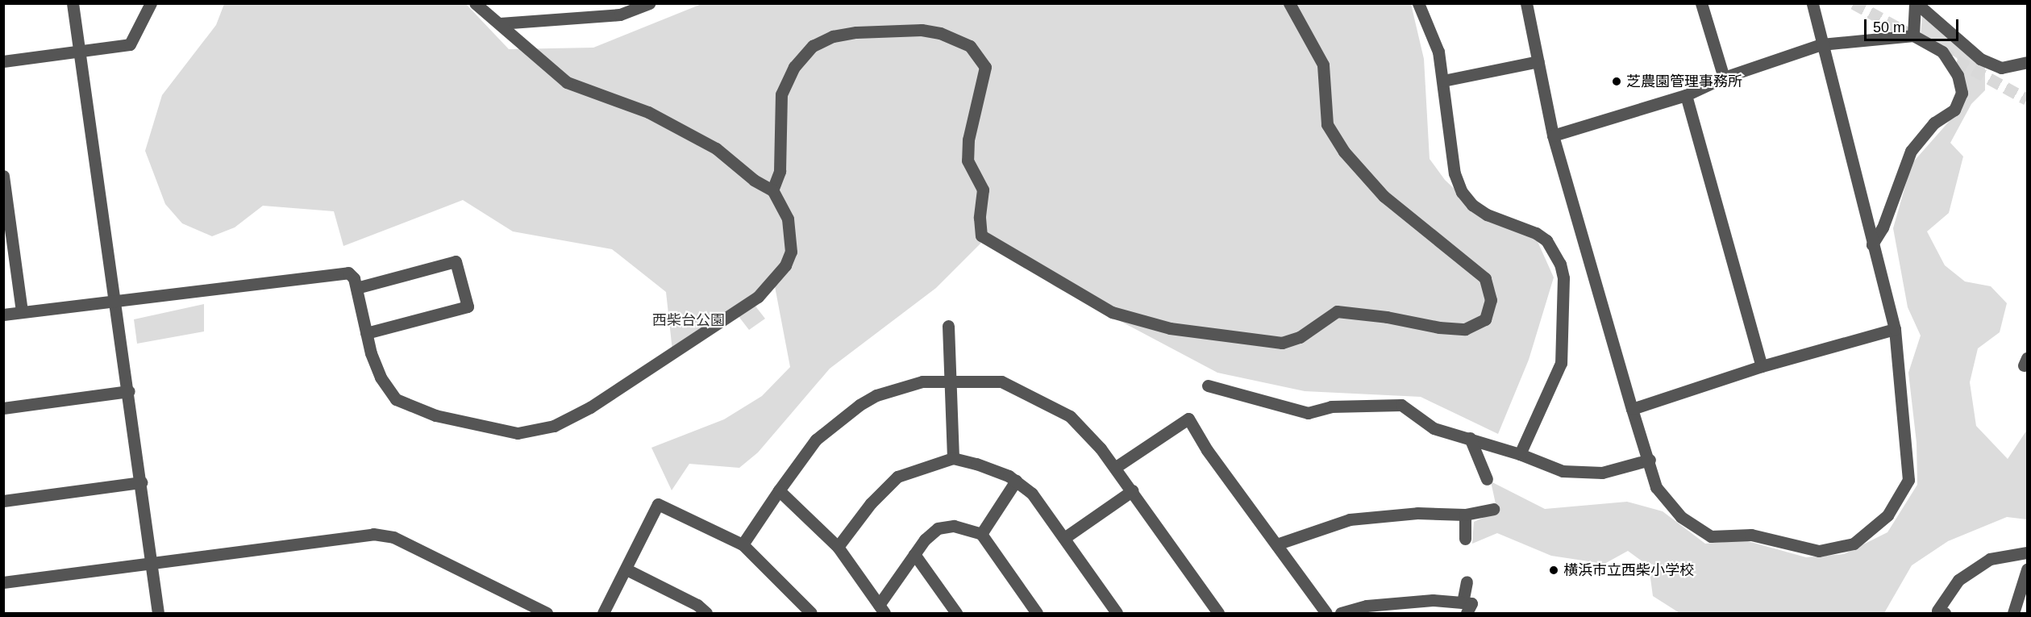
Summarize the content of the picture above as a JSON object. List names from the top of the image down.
{
  "parks": ["西柴台公園"],
  "places": ["芝農園管理事務所", "横浜市立西柴小学校"],
  "scale_bar": "50 m"
}
